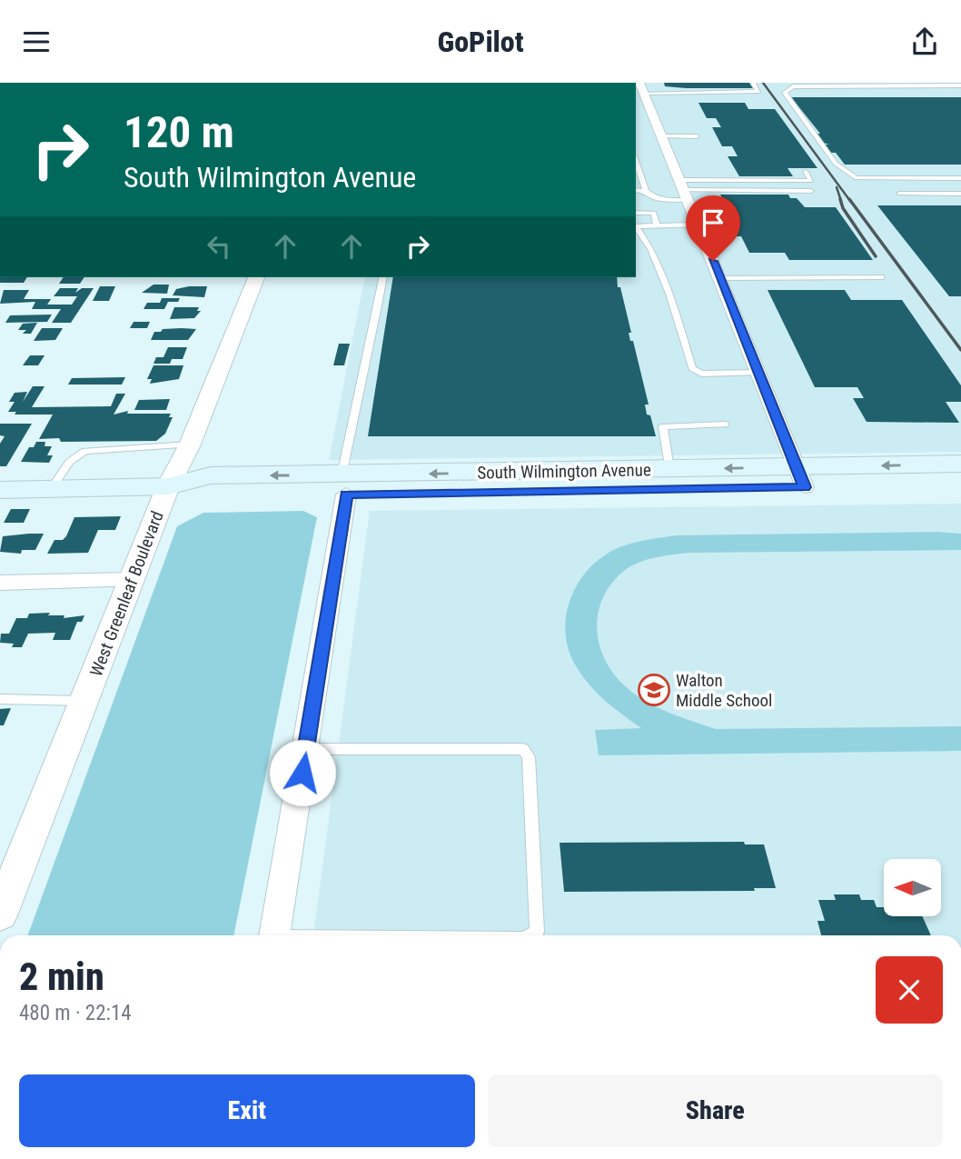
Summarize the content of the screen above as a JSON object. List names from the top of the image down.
{
  "streets": {
    "main road": ["South Wilmington Avenue"],
    "street": ["West Greenleaf Boulevard"]
  },
  "crossings": [
    ["South Wilmington Avenue", "West Greenleaf Boulevard"]
  ],
  "places": {
    "school or university": ["Walton Middle School"]
  },
  "north": "left",
  "page": {
    "header": "GoPilot",
    "turn": ["120 m", "South Wilmington Avenue"],
    "heading": ["2 min", "480 m · 22:14"],
    "buttons": ["Exit", "Share"]
  }
}
